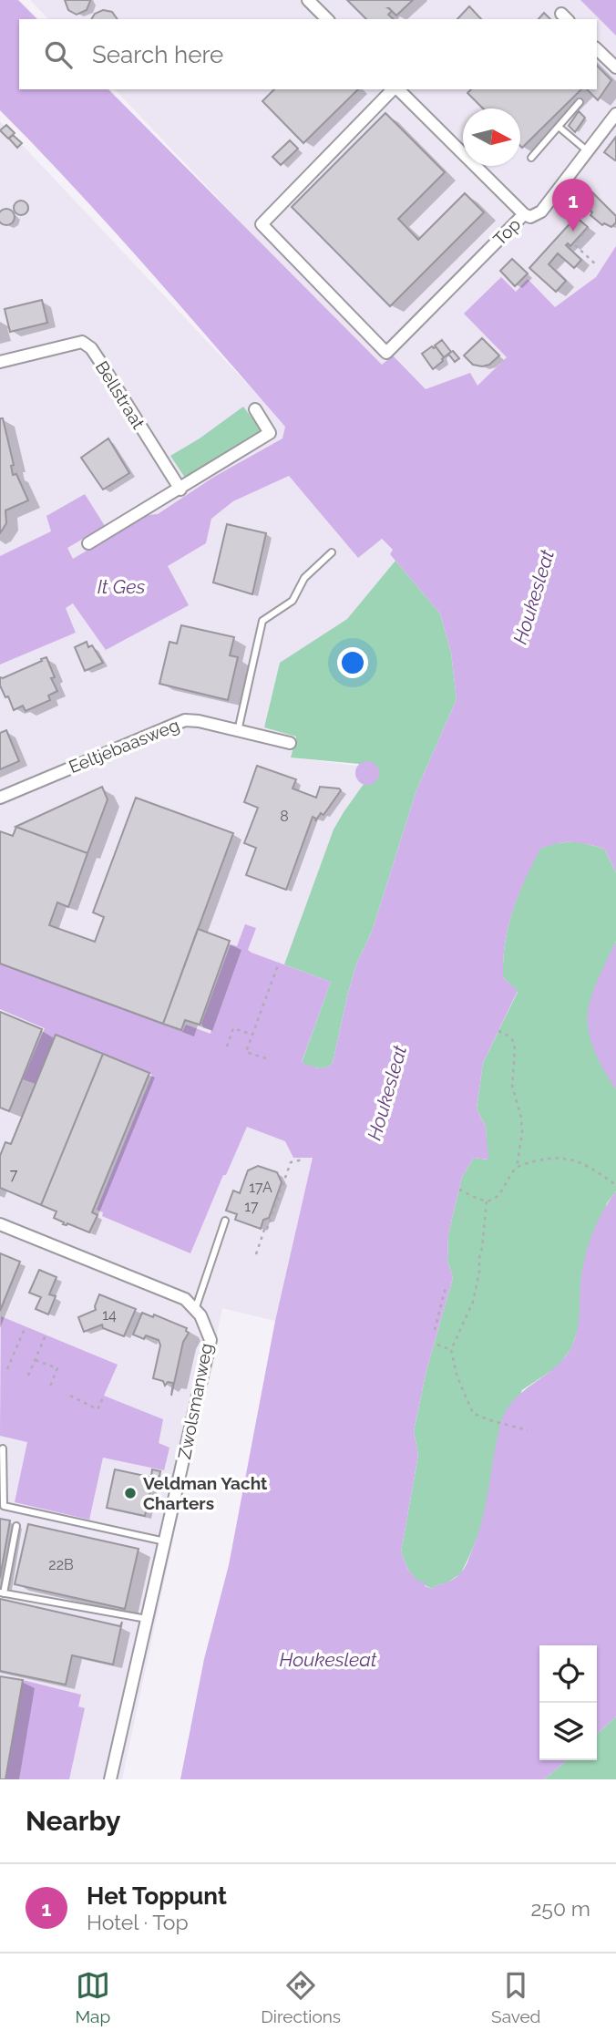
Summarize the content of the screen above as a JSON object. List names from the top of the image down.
{
  "streets": {
    "street": [
      "Top",
      "Bellstraat",
      "Eeltjebaasweg",
      "Zwolsmanweg"
    ]
  },
  "water": ["It Ges", "Houkesleat"],
  "places": ["Veldman Yacht Charters"],
  "house_numbers": [
    "8",
    "7",
    "17A",
    "17",
    "14",
    "22B"
  ],
  "north": "right",
  "page": {
    "search": "Search here",
    "pins": "1",
    "heading": "Nearby",
    "list": [
      {
        "mark": "1",
        "name": "Het Toppunt",
        "note": "Hotel · Top",
        "value": "250 m"
      }
    ],
    "nav": ["Map", "Directions", "Saved"]
  }
}
